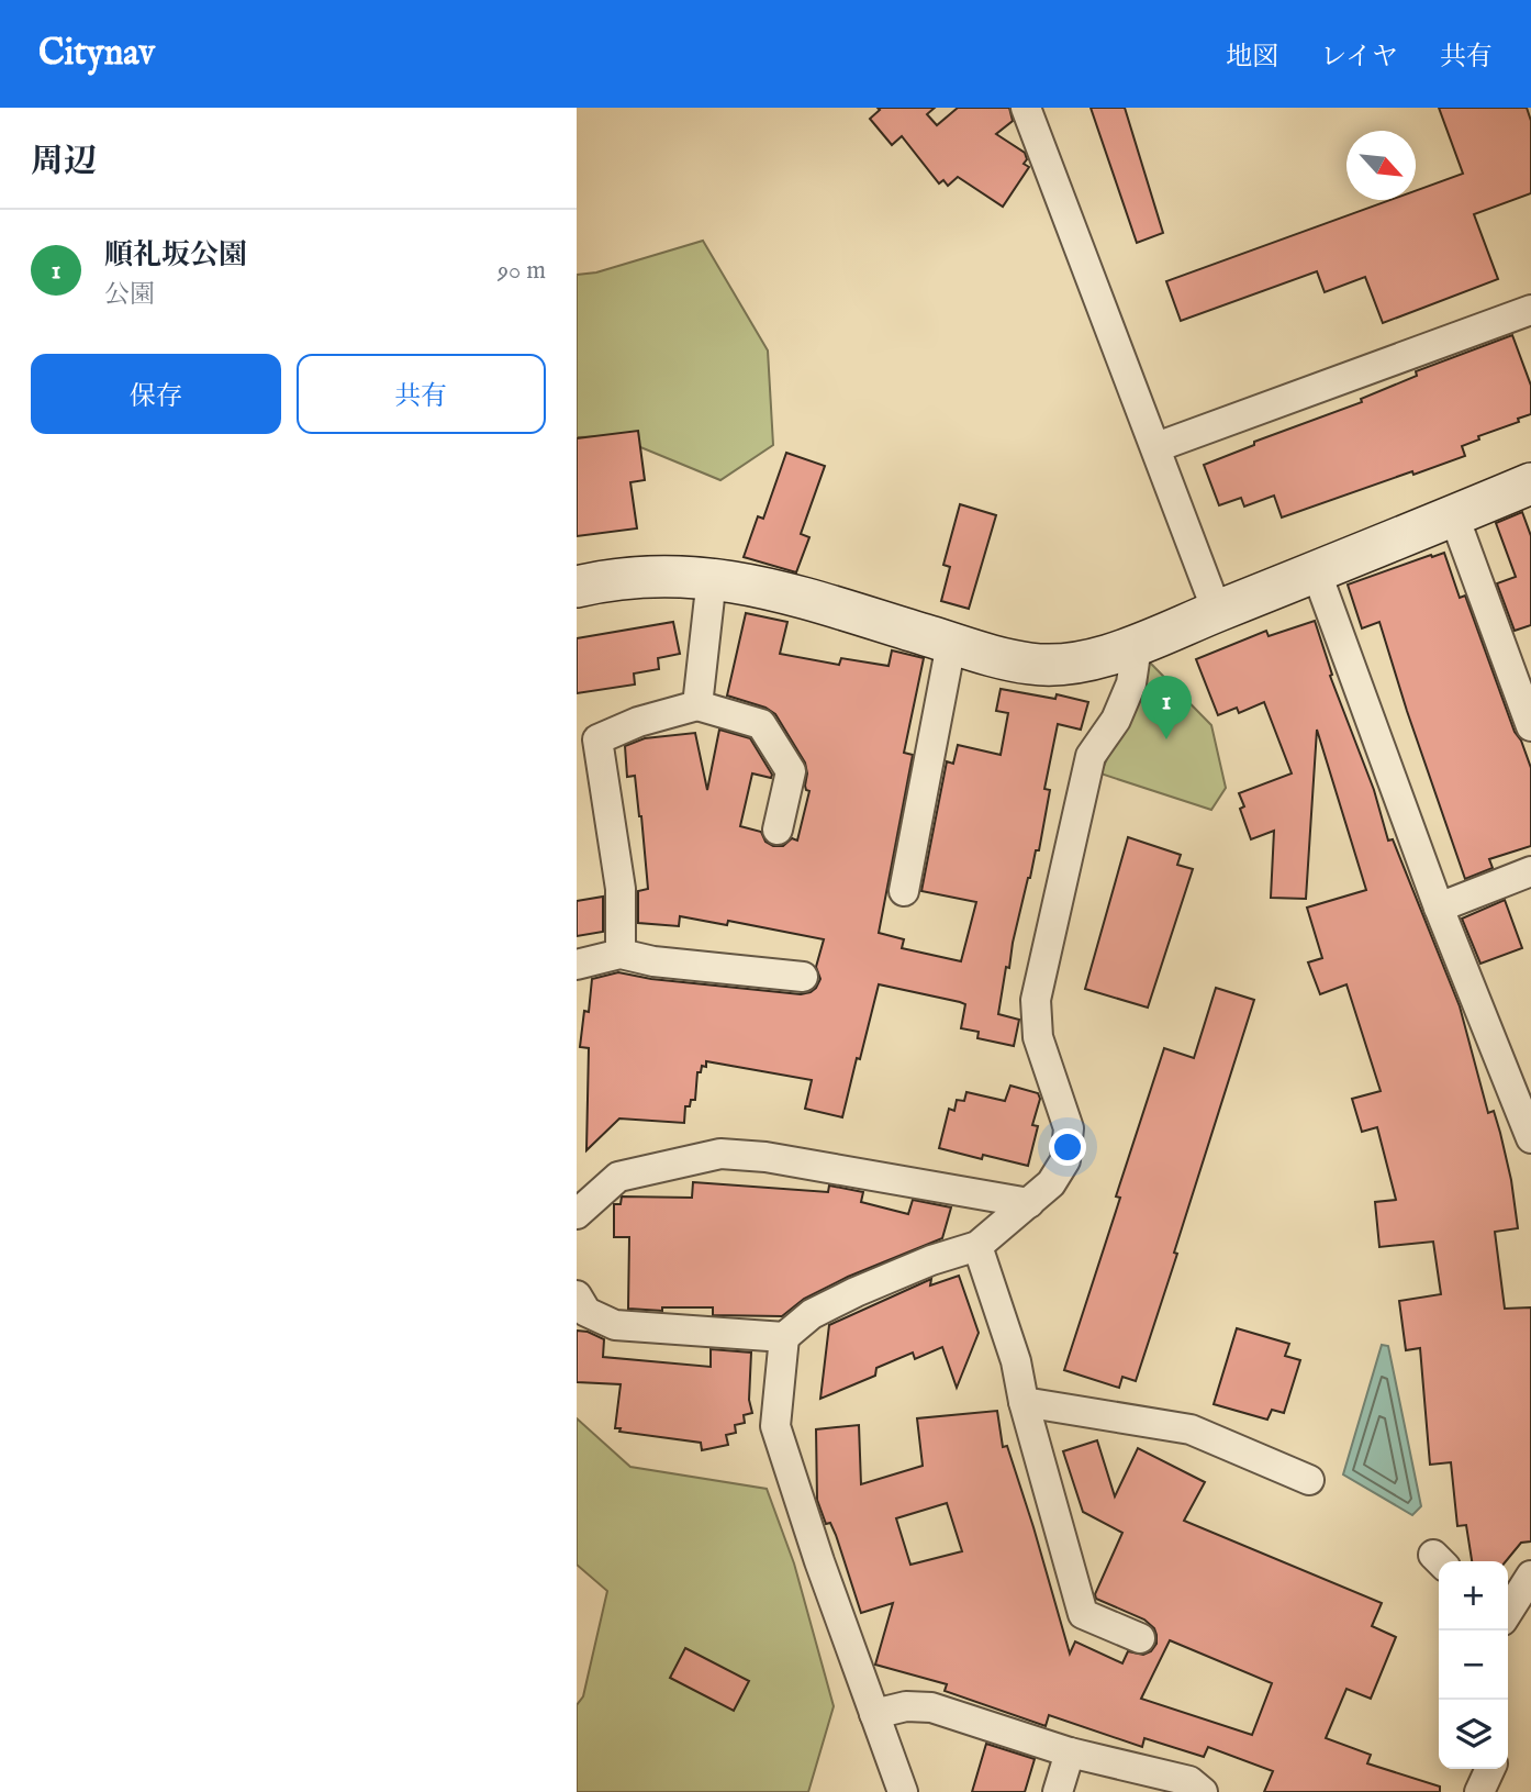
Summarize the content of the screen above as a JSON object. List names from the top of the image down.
{
  "north": "bottom right",
  "page": {
    "header": "Citynav",
    "nav": ["地図", "レイヤ", "共有"],
    "heading": "周辺",
    "list": [
      {
        "mark": "1",
        "name": "順礼坂公園",
        "note": "公園",
        "value": "90 m"
      }
    ],
    "buttons": ["保存", "共有"],
    "pins": "1",
    "map_buttons": ["+", "−"]
  }
}
